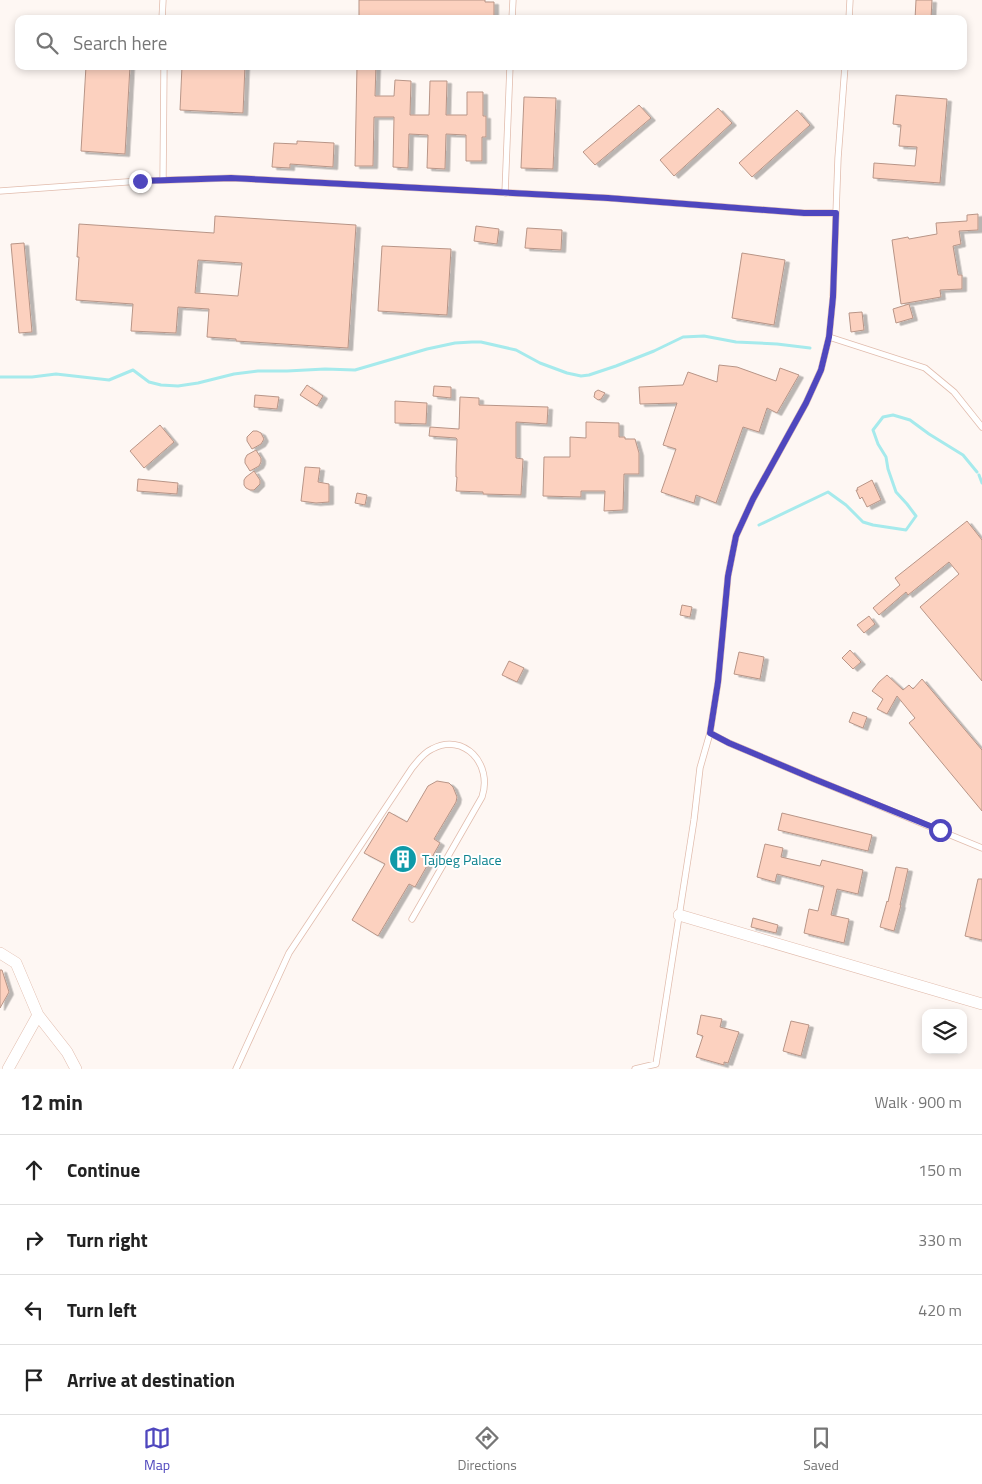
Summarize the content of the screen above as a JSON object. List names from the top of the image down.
{
  "places": {
    "building": ["Tajbeg Palace"]
  },
  "page": {
    "search": "Search here",
    "heading": ["12 min", "Walk · 900 m"],
    "list": [
      ["Continue", "150 m"],
      ["Turn right", "330 m"],
      ["Turn left", "420 m"],
      "Arrive at destination"
    ],
    "nav": ["Map", "Directions", "Saved"]
  }
}
